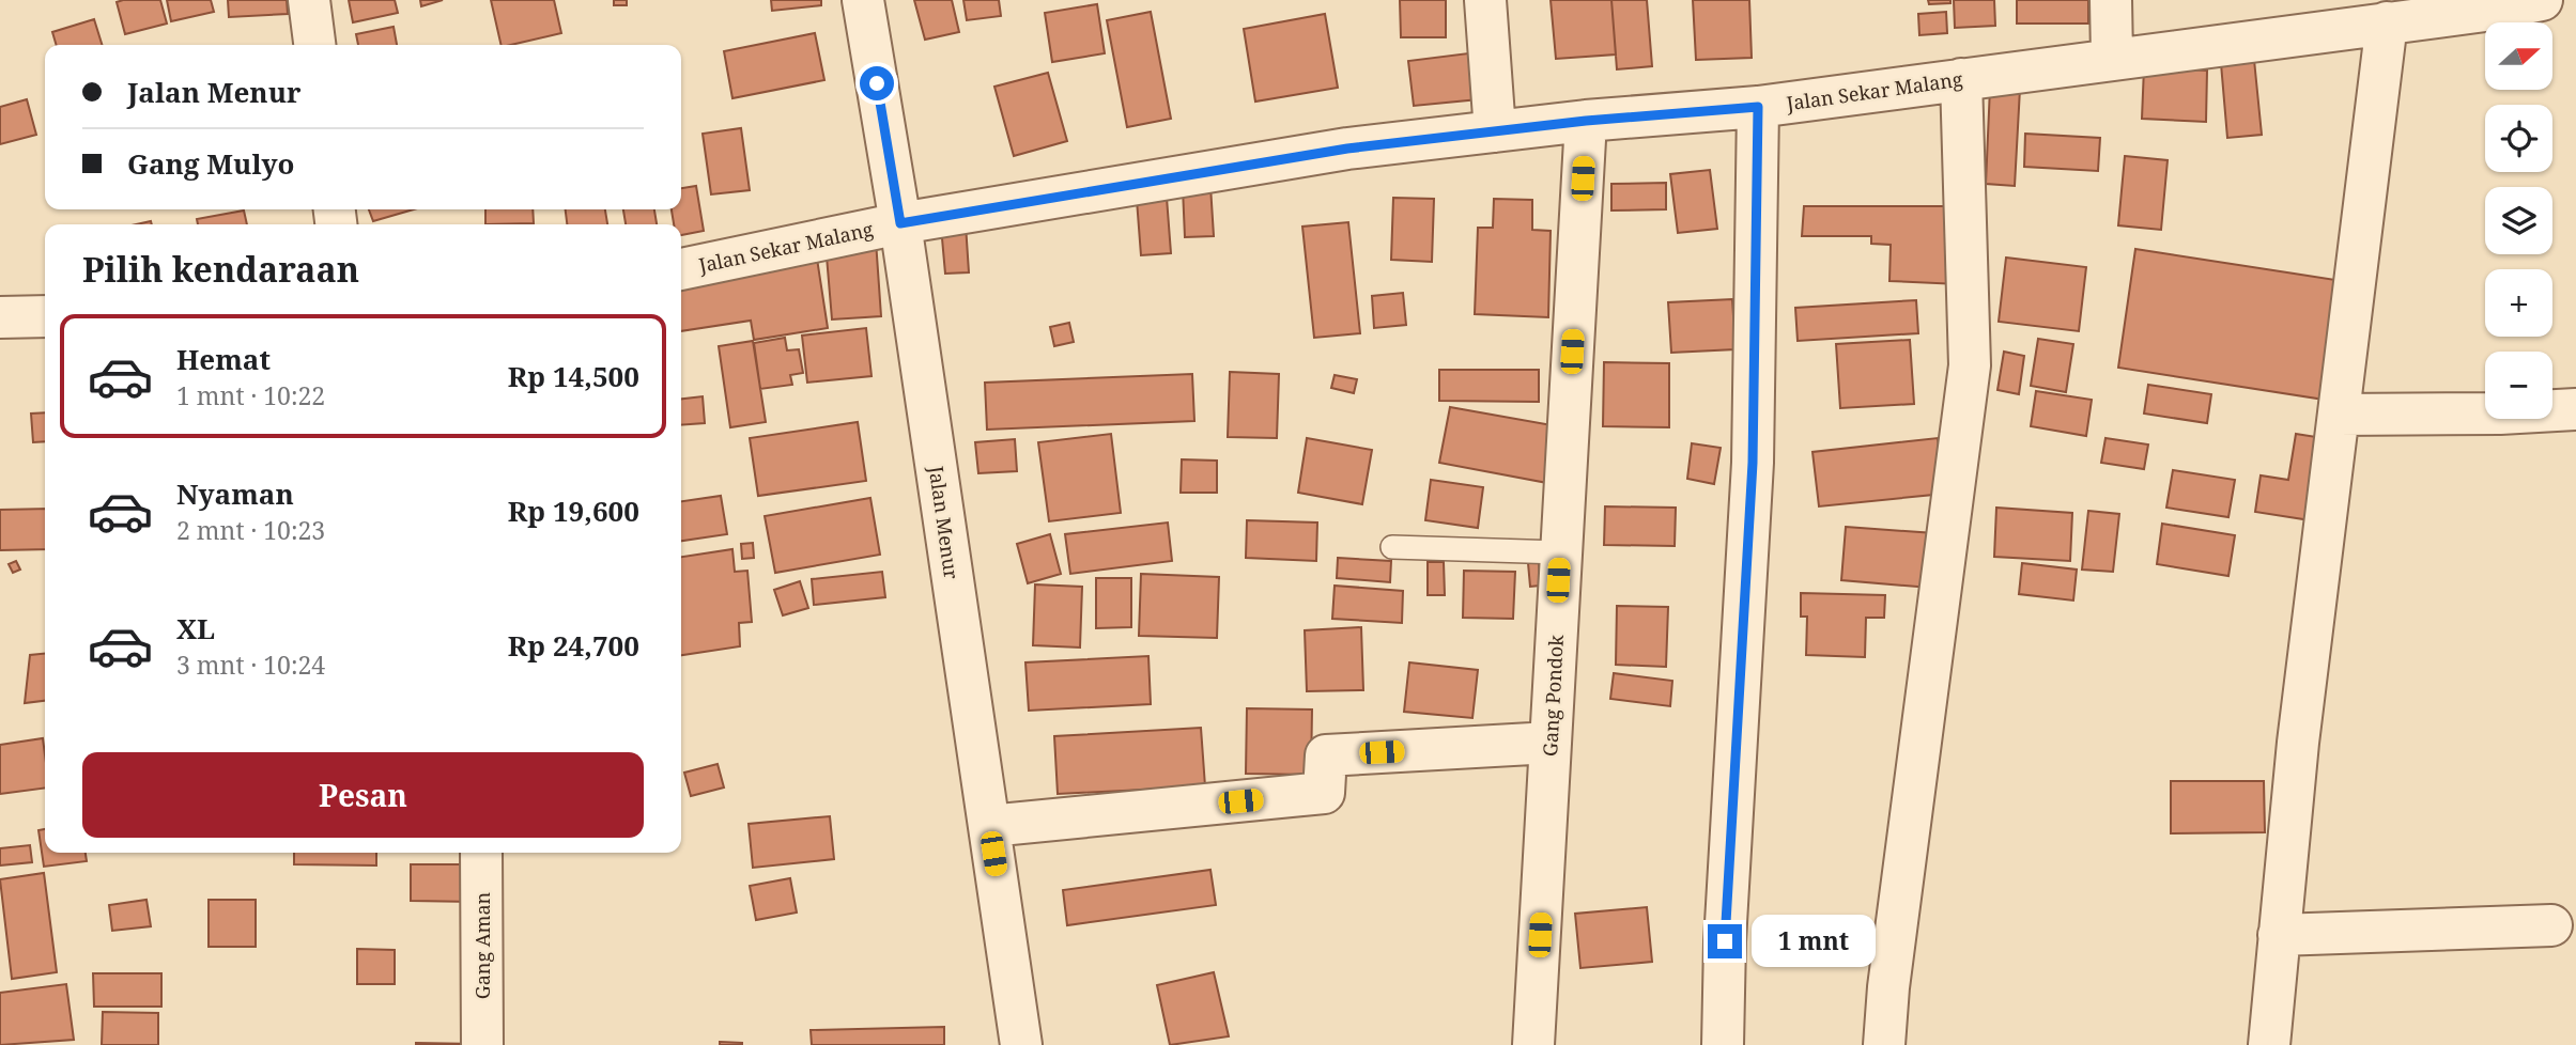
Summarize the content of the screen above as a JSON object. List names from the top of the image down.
{
  "streets": {
    "street": [
      "Jalan Sekar Malang",
      "Jalan Menur",
      "Gang Pondok",
      "Gang Aman"
    ]
  },
  "crossings": [
    ["Jalan Sekar Malang", "Jalan Menur"],
    ["Jalan Sekar Malang", "Gang Pondok"]
  ],
  "north": "right",
  "page": {
    "map_buttons": ["+", "−"],
    "banner": ["Jalan Menur", "Gang Mulyo"],
    "heading": "Pilih kendaraan",
    "list": [
      {
        "name": "Hemat",
        "note": "1 mnt · 10:22",
        "value": "Rp 14,500"
      },
      {
        "name": "Nyaman",
        "note": "2 mnt · 10:23",
        "value": "Rp 19,600"
      },
      {
        "name": "XL",
        "note": "3 mnt · 10:24",
        "value": "Rp 24,700"
      }
    ],
    "buttons": "Pesan",
    "bubble": "1 mnt"
  }
}
